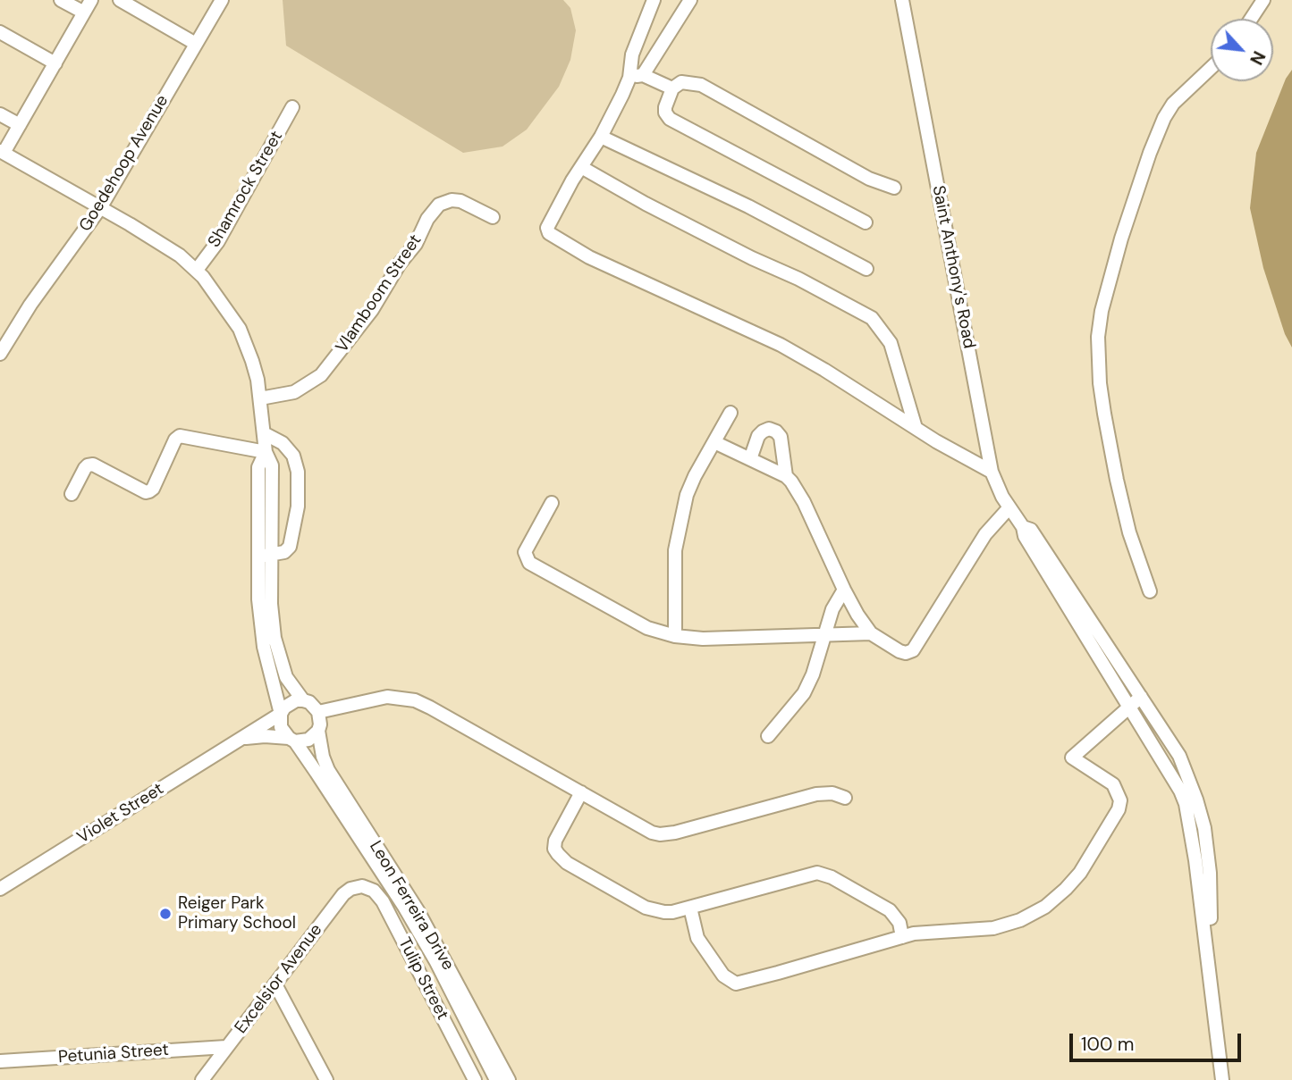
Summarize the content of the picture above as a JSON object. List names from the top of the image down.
{
  "streets": {
    "street": [
      "Goedehoop Avenue",
      "Shamrock Street",
      "Saint Anthony's Road",
      "Vlamboom Street",
      "Violet Street",
      "Leon Ferreira Drive",
      "Excelsior Avenue",
      "Tulip Street",
      "Petunia Street"
    ]
  },
  "crossings": [
    ["Violet Street", "Leon Ferreira Drive"],
    ["Excelsior Avenue", "Tulip Street"],
    ["Excelsior Avenue", "Petunia Street"]
  ],
  "places": ["Reiger Park Primary School"],
  "scale_bar": "100 m",
  "north": "bottom right"
}
